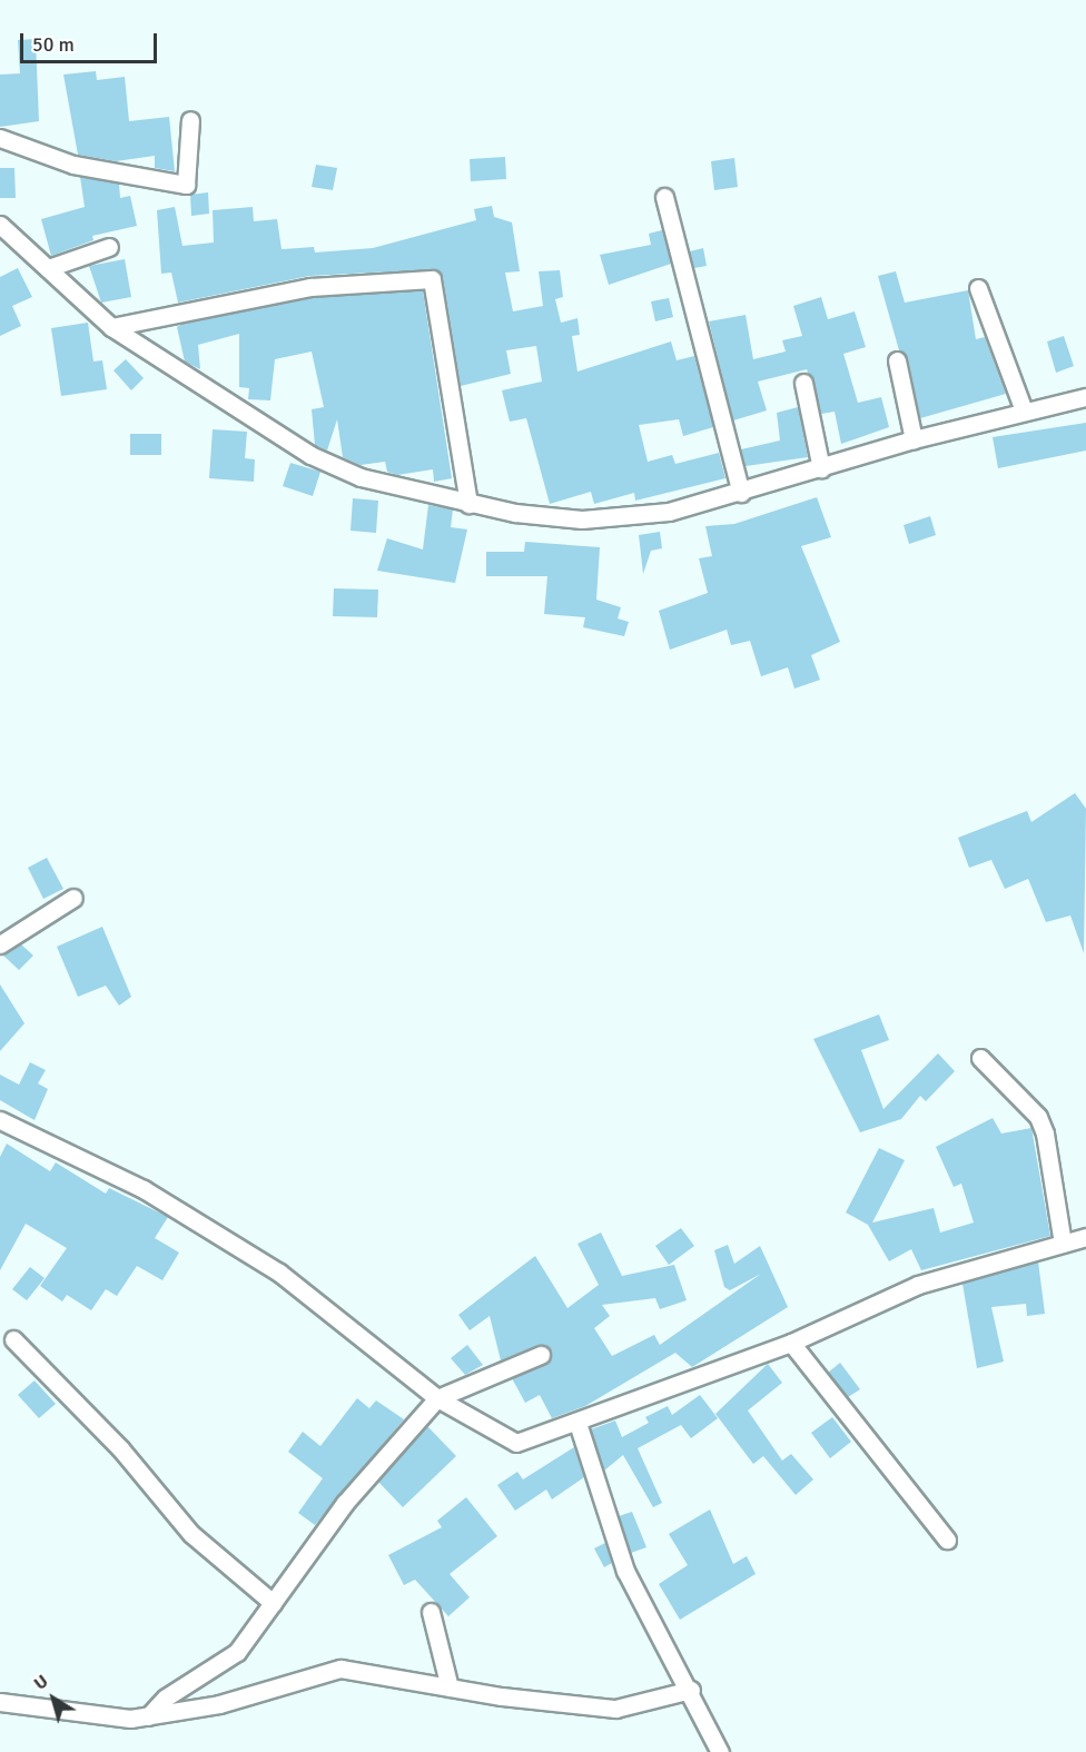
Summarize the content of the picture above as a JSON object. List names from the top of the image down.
{
  "scale_bar": "50 m",
  "north": "top left"
}
